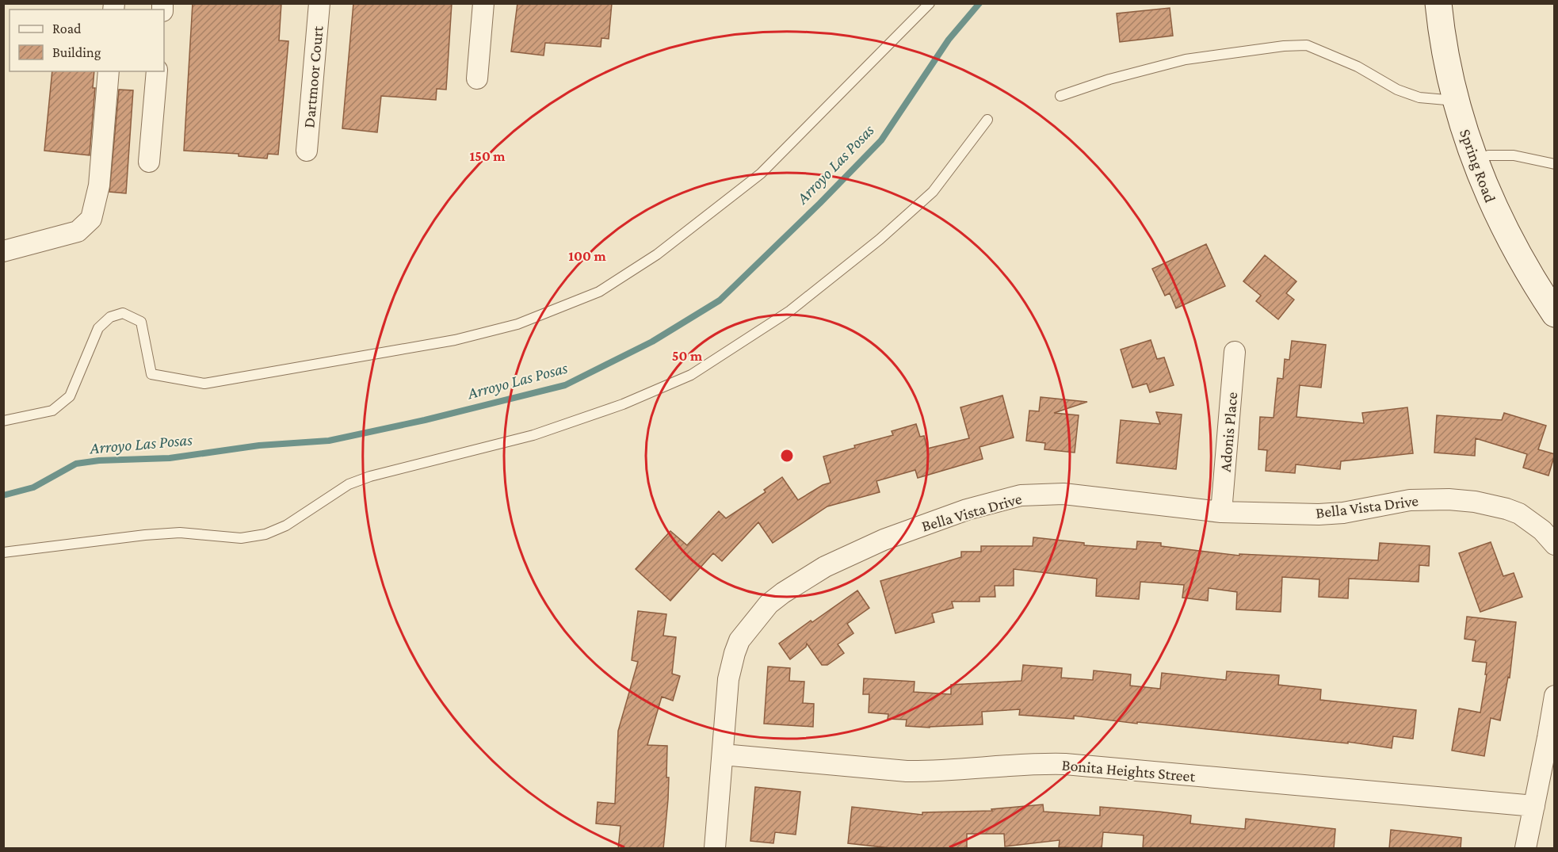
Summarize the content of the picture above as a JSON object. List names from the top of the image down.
{
  "streets": {
    "main road": ["Spring Road"],
    "street": [
      "Dartmoor Court",
      "Adonis Place",
      "Bella Vista Drive",
      "Bonita Heights Street"
    ]
  },
  "crossings": [
    ["Adonis Place", "Bella Vista Drive"],
    ["Bella Vista Drive", "Bonita Heights Street"]
  ],
  "water": ["Arroyo Las Posas"],
  "legend": ["Road", "Building"],
  "rings": ["150 m", "100 m", "50 m"]
}
